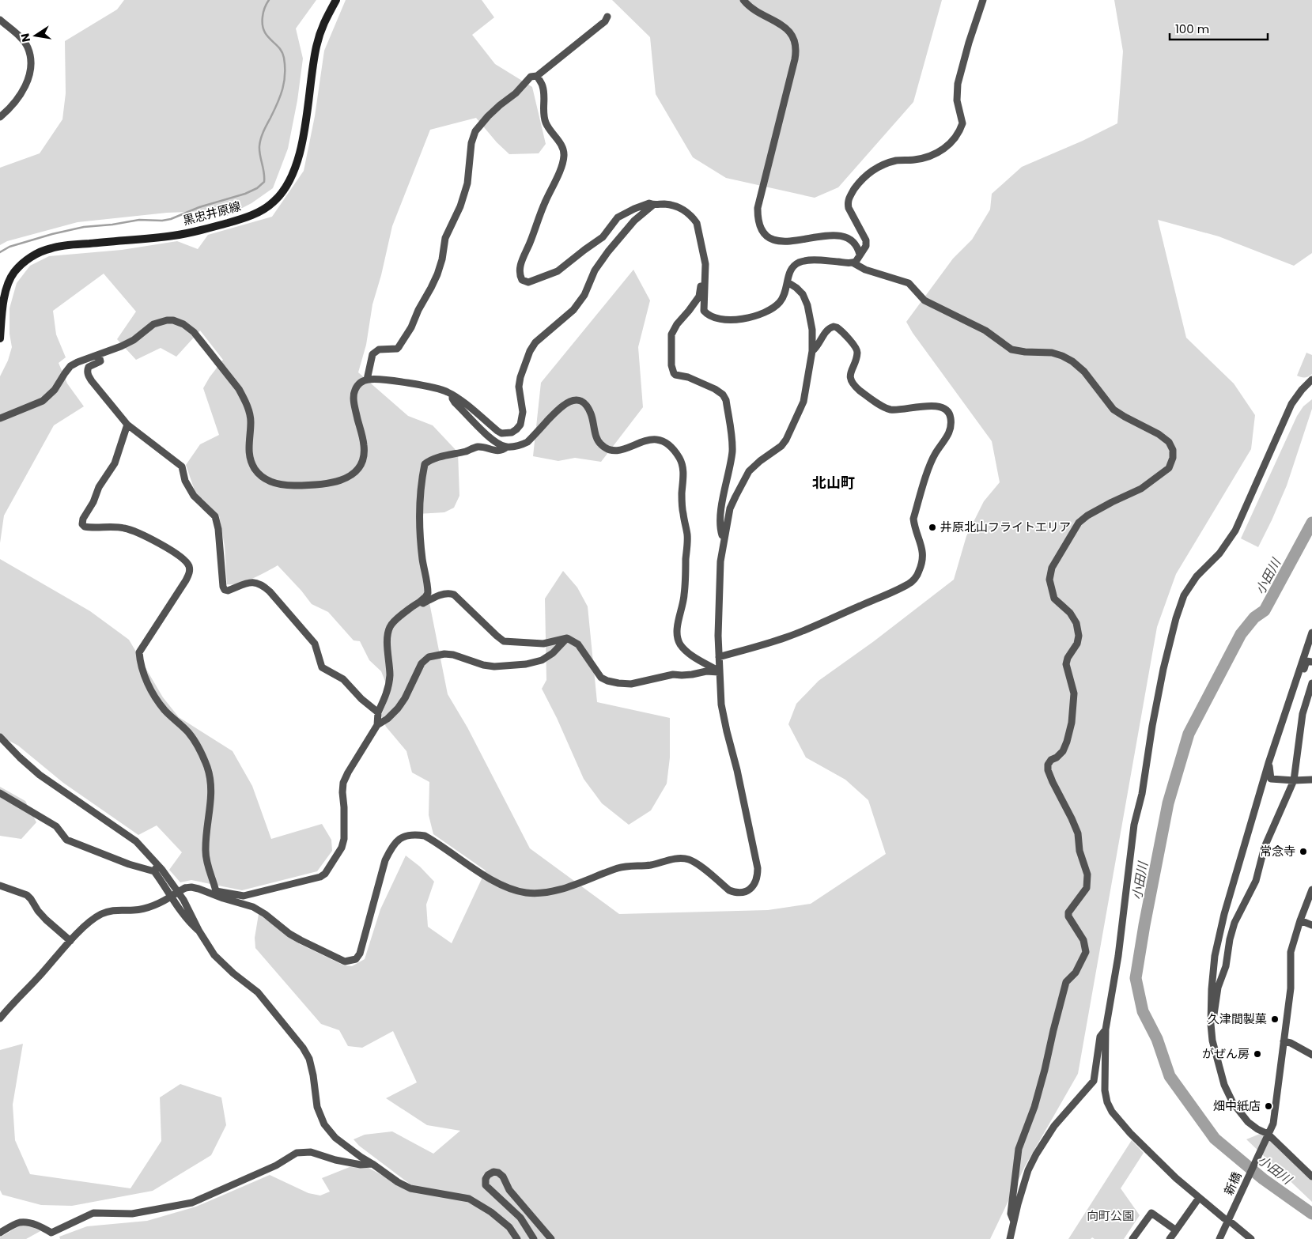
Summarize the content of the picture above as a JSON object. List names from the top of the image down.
{
  "streets": {
    "main road": ["黒忠井原線"],
    "street": ["新橋"]
  },
  "districts": ["北山町"],
  "water": ["小田川"],
  "parks": ["向町公園"],
  "places": [
    "井原北山フライトエリア",
    "常念寺",
    "久津間製菓",
    "がぜん房",
    "畑中紙店"
  ],
  "scale_bar": "100 m",
  "north": "left"
}
